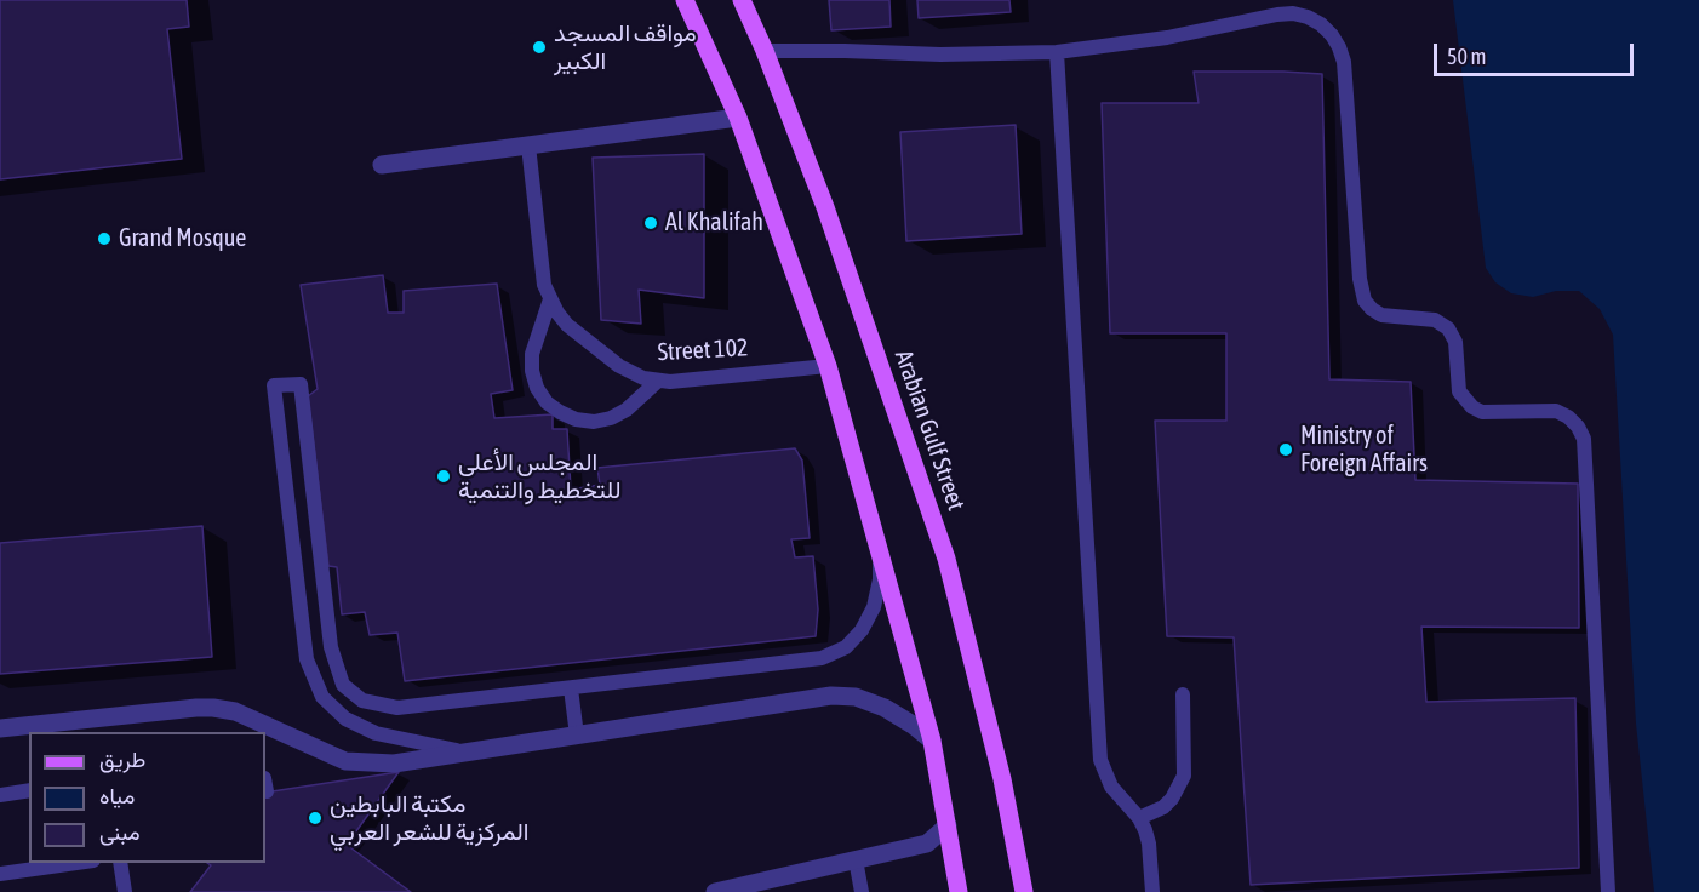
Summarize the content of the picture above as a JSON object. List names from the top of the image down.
{
  "streets": {
    "main road": ["Arabian Gulf Street"],
    "lane": ["Street 102"]
  },
  "places": [
    "مواقف المسجد الكبير",
    "Al Khalifah",
    "Grand Mosque",
    "Ministry of Foreign Affairs",
    "المجلس الأعلى للتخطيط والتنمية",
    "مكتبة البابطين المركزية للشعر العربي"
  ],
  "legend": ["طريق", "مياه", "مبنى"],
  "scale_bar": "50 m"
}
